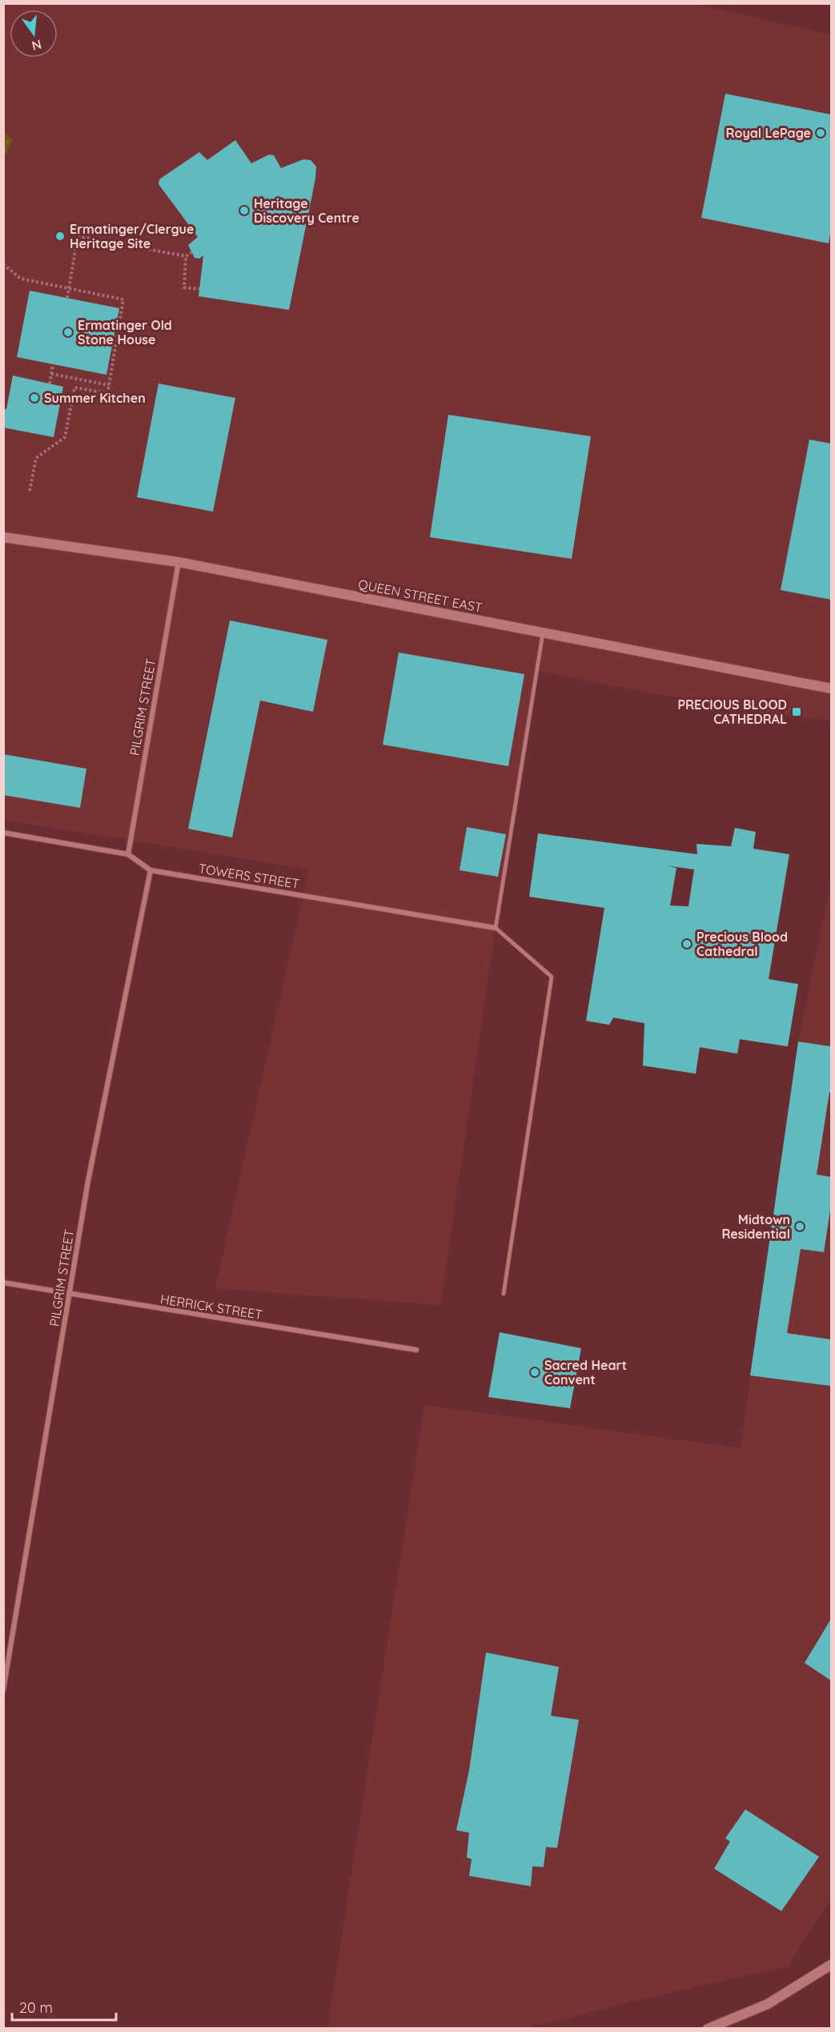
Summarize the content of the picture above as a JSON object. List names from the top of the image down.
{
  "streets": {
    "main road": ["QUEEN STREET EAST"],
    "street": ["PILGRIM STREET", "TOWERS STREET", "HERRICK STREET"]
  },
  "crossings": [
    ["QUEEN STREET EAST", "PILGRIM STREET"],
    ["PILGRIM STREET", "TOWERS STREET"],
    ["PILGRIM STREET", "HERRICK STREET"]
  ],
  "places": {
    "other": [
      "Royal LePage",
      "Heritage Discovery Centre",
      "Ermatinger/Clergue Heritage Site",
      "Ermatinger Old Stone House",
      "Summer Kitchen",
      "Precious Blood Cathedral",
      "Midtown Residential",
      "Sacred Heart Convent"
    ],
    "transit": ["PRECIOUS BLOOD CATHEDRAL"]
  },
  "scale_bar": "20 m",
  "north": "bottom"
}
